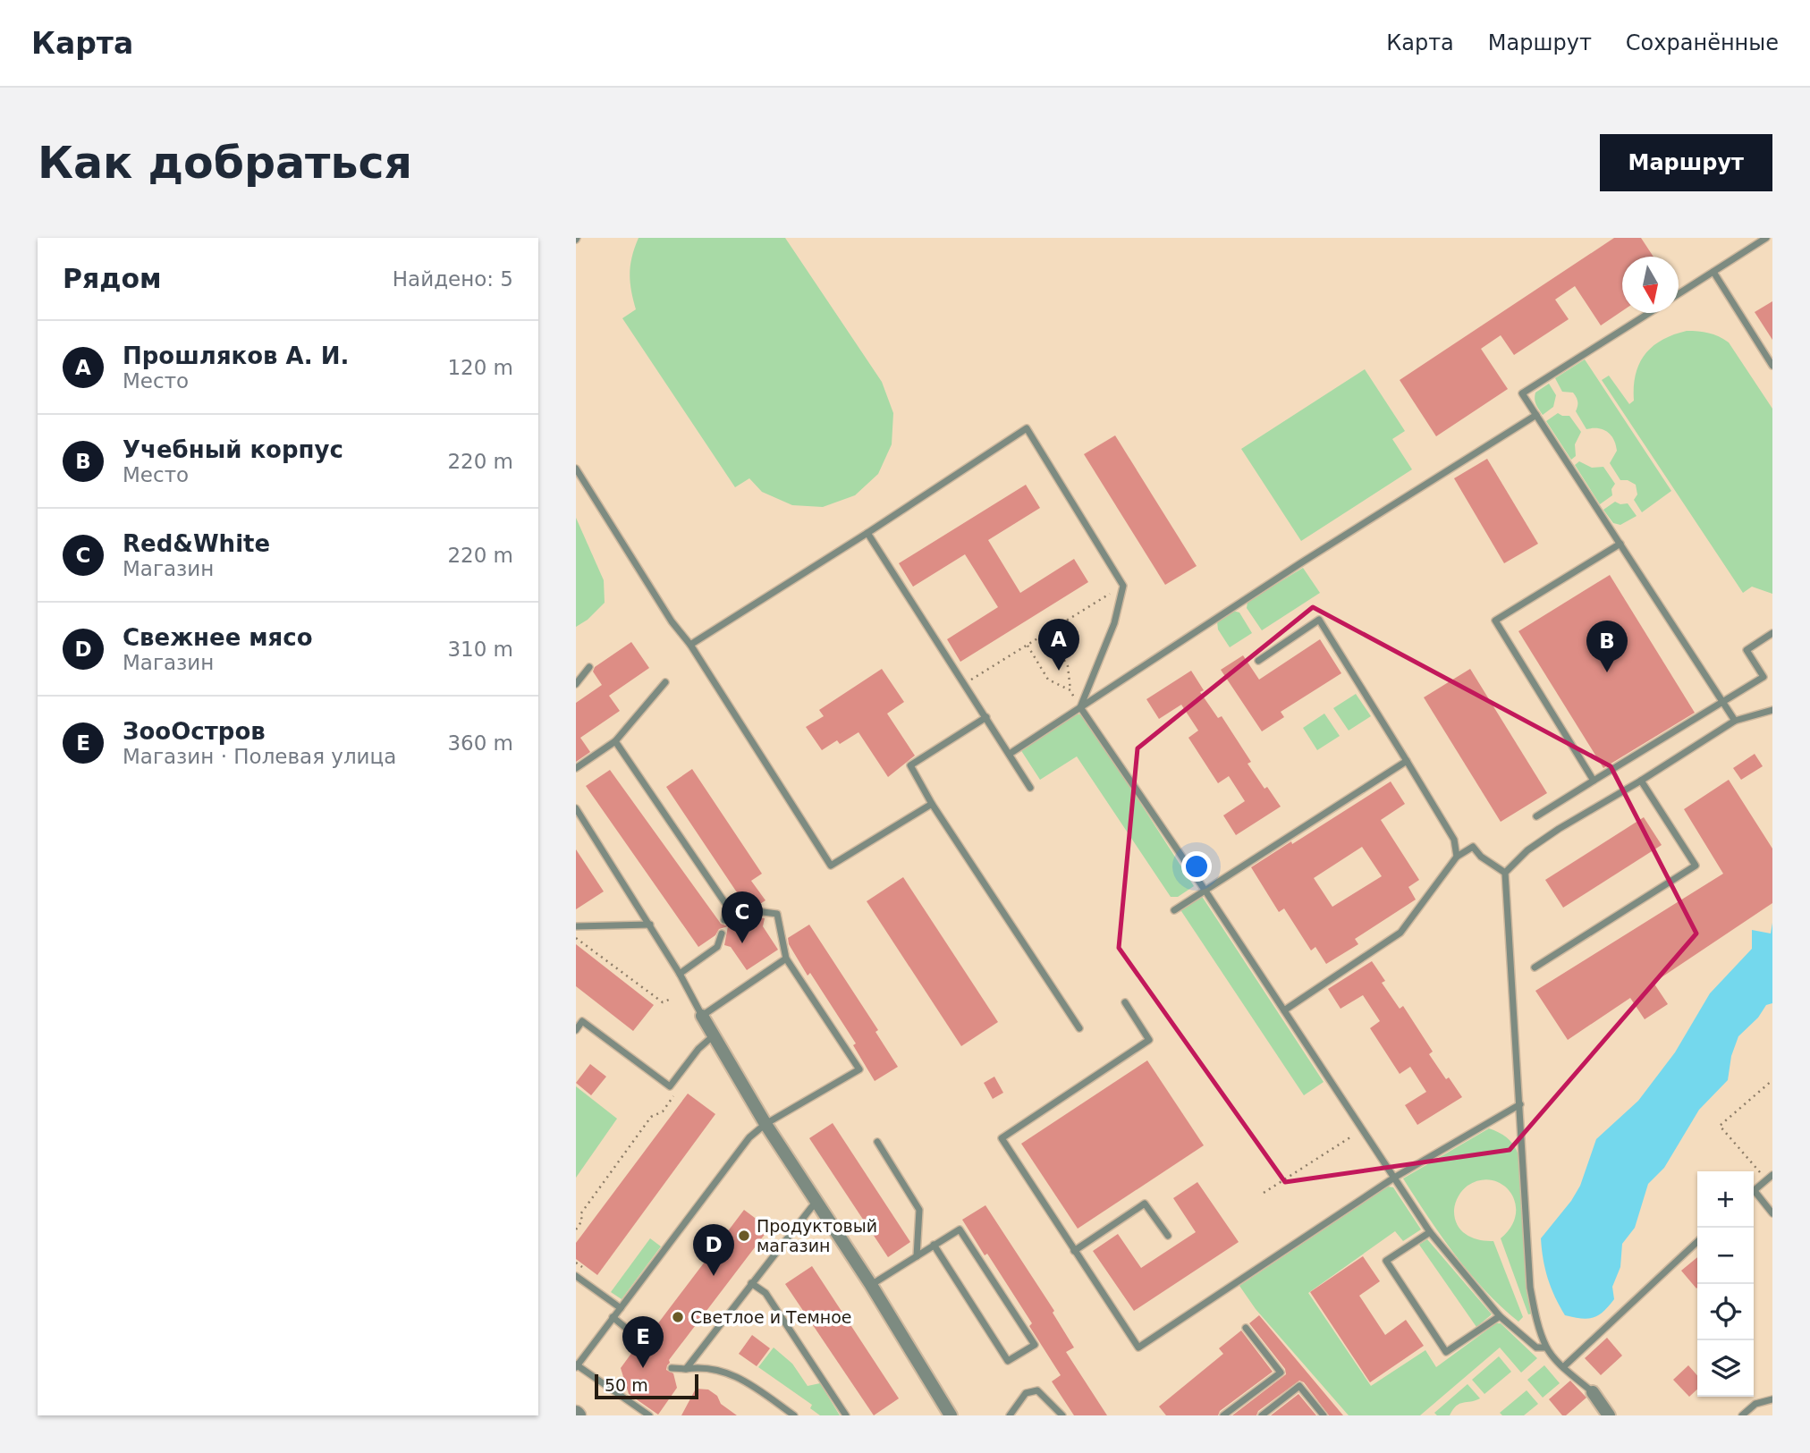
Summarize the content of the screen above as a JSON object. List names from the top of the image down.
{
  "places": ["Продуктовый магазин", "Светлое и Темное"],
  "scale_bar": "50 m",
  "north": "bottom",
  "page": {
    "header": "Карта",
    "nav": ["Карта", "Маршрут", "Сохранённые"],
    "buttons": "Маршрут",
    "title": "Как добраться",
    "heading": ["Рядом", "Найдено: 5"],
    "list": [
      {
        "mark": "A",
        "name": "Прошляков А. И.",
        "note": "Место",
        "value": "120 m"
      },
      {
        "mark": "B",
        "name": "Учебный корпус",
        "note": "Место",
        "value": "220 m"
      },
      {
        "mark": "C",
        "name": "Red&White",
        "note": "Магазин",
        "value": "220 m"
      },
      {
        "mark": "D",
        "name": "Свежнее мясо",
        "note": "Магазин",
        "value": "310 m"
      },
      {
        "mark": "E",
        "name": "ЗооОстров",
        "note": "Магазин · Полевая улица",
        "value": "360 m"
      }
    ],
    "pins": [
      "A",
      "B",
      "C",
      "D",
      "E"
    ],
    "map_buttons": ["+", "−"],
    "scale": "50 m"
  }
}
